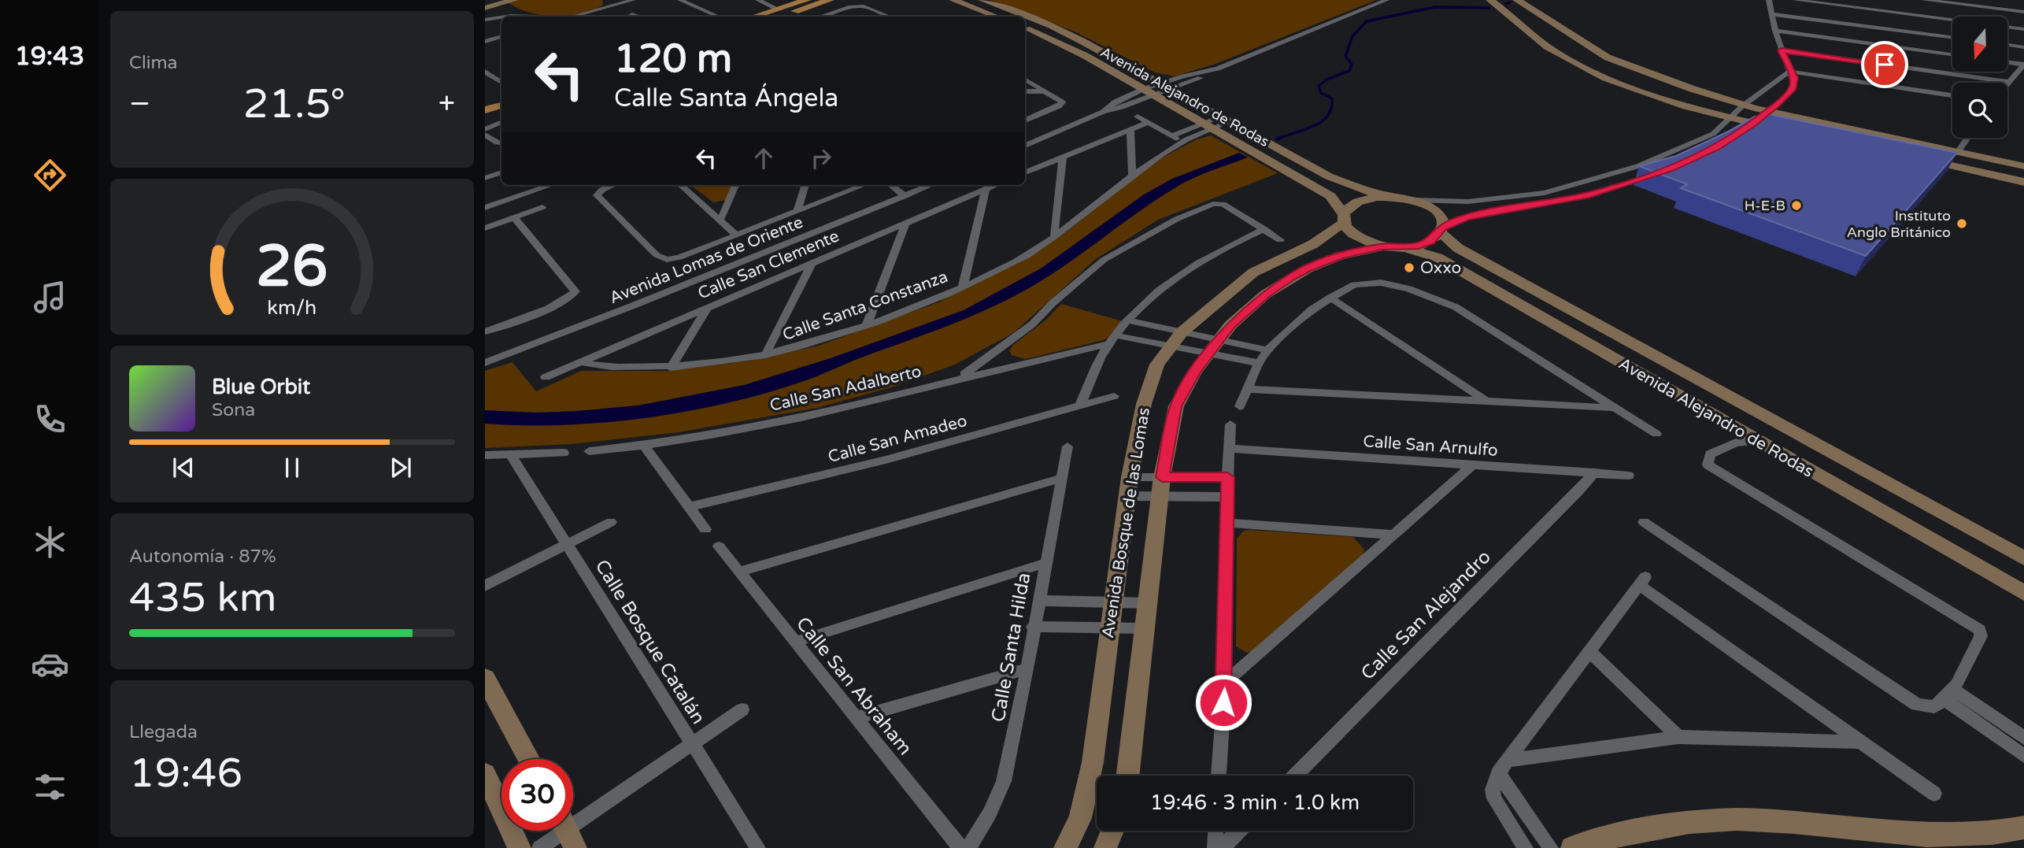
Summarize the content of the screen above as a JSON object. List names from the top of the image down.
{
  "streets": {
    "street": [
      "Avenida Alejandro de Rodas",
      "Avenida Lomas de Oriente",
      "Calle San Clemente",
      "Calle Santa Constanza",
      "Calle San Adalberto",
      "Calle San Amadeo",
      "Calle San Arnulfo",
      "Avenida Bosque de las Lomas",
      "Calle San Alejandro",
      "Calle Bosque Catalán",
      "Calle Santa Hilda",
      "Calle San Abraham"
    ]
  },
  "crossings": [
    ["Avenida Alejandro de Rodas", "Calle Santa Constanza"],
    ["Avenida Alejandro de Rodas", "Avenida Bosque de las Lomas"],
    ["Calle San Clemente", "Calle Santa Constanza"],
    ["Calle San Arnulfo", "Calle San Alejandro"]
  ],
  "places": ["H-E-B", "Instituto Anglo Británico", "Oxxo"],
  "north": "bottom",
  "page": {
    "tabs": "19:43",
    "tile": [
      "Clima",
      ["Autonomía · 87%", "435 km"],
      ["Llegada", "19:46"]
    ],
    "turn": ["120 m", "Calle Santa Ángela"],
    "heat": ["−", "21.5°", "+"],
    "song": ["Blue Orbit", "Sona"],
    "limit": "30",
    "trip": "19:46 · 3 min · 1.0 km",
    "gauge": ["26", "km/h"]
  }
}
